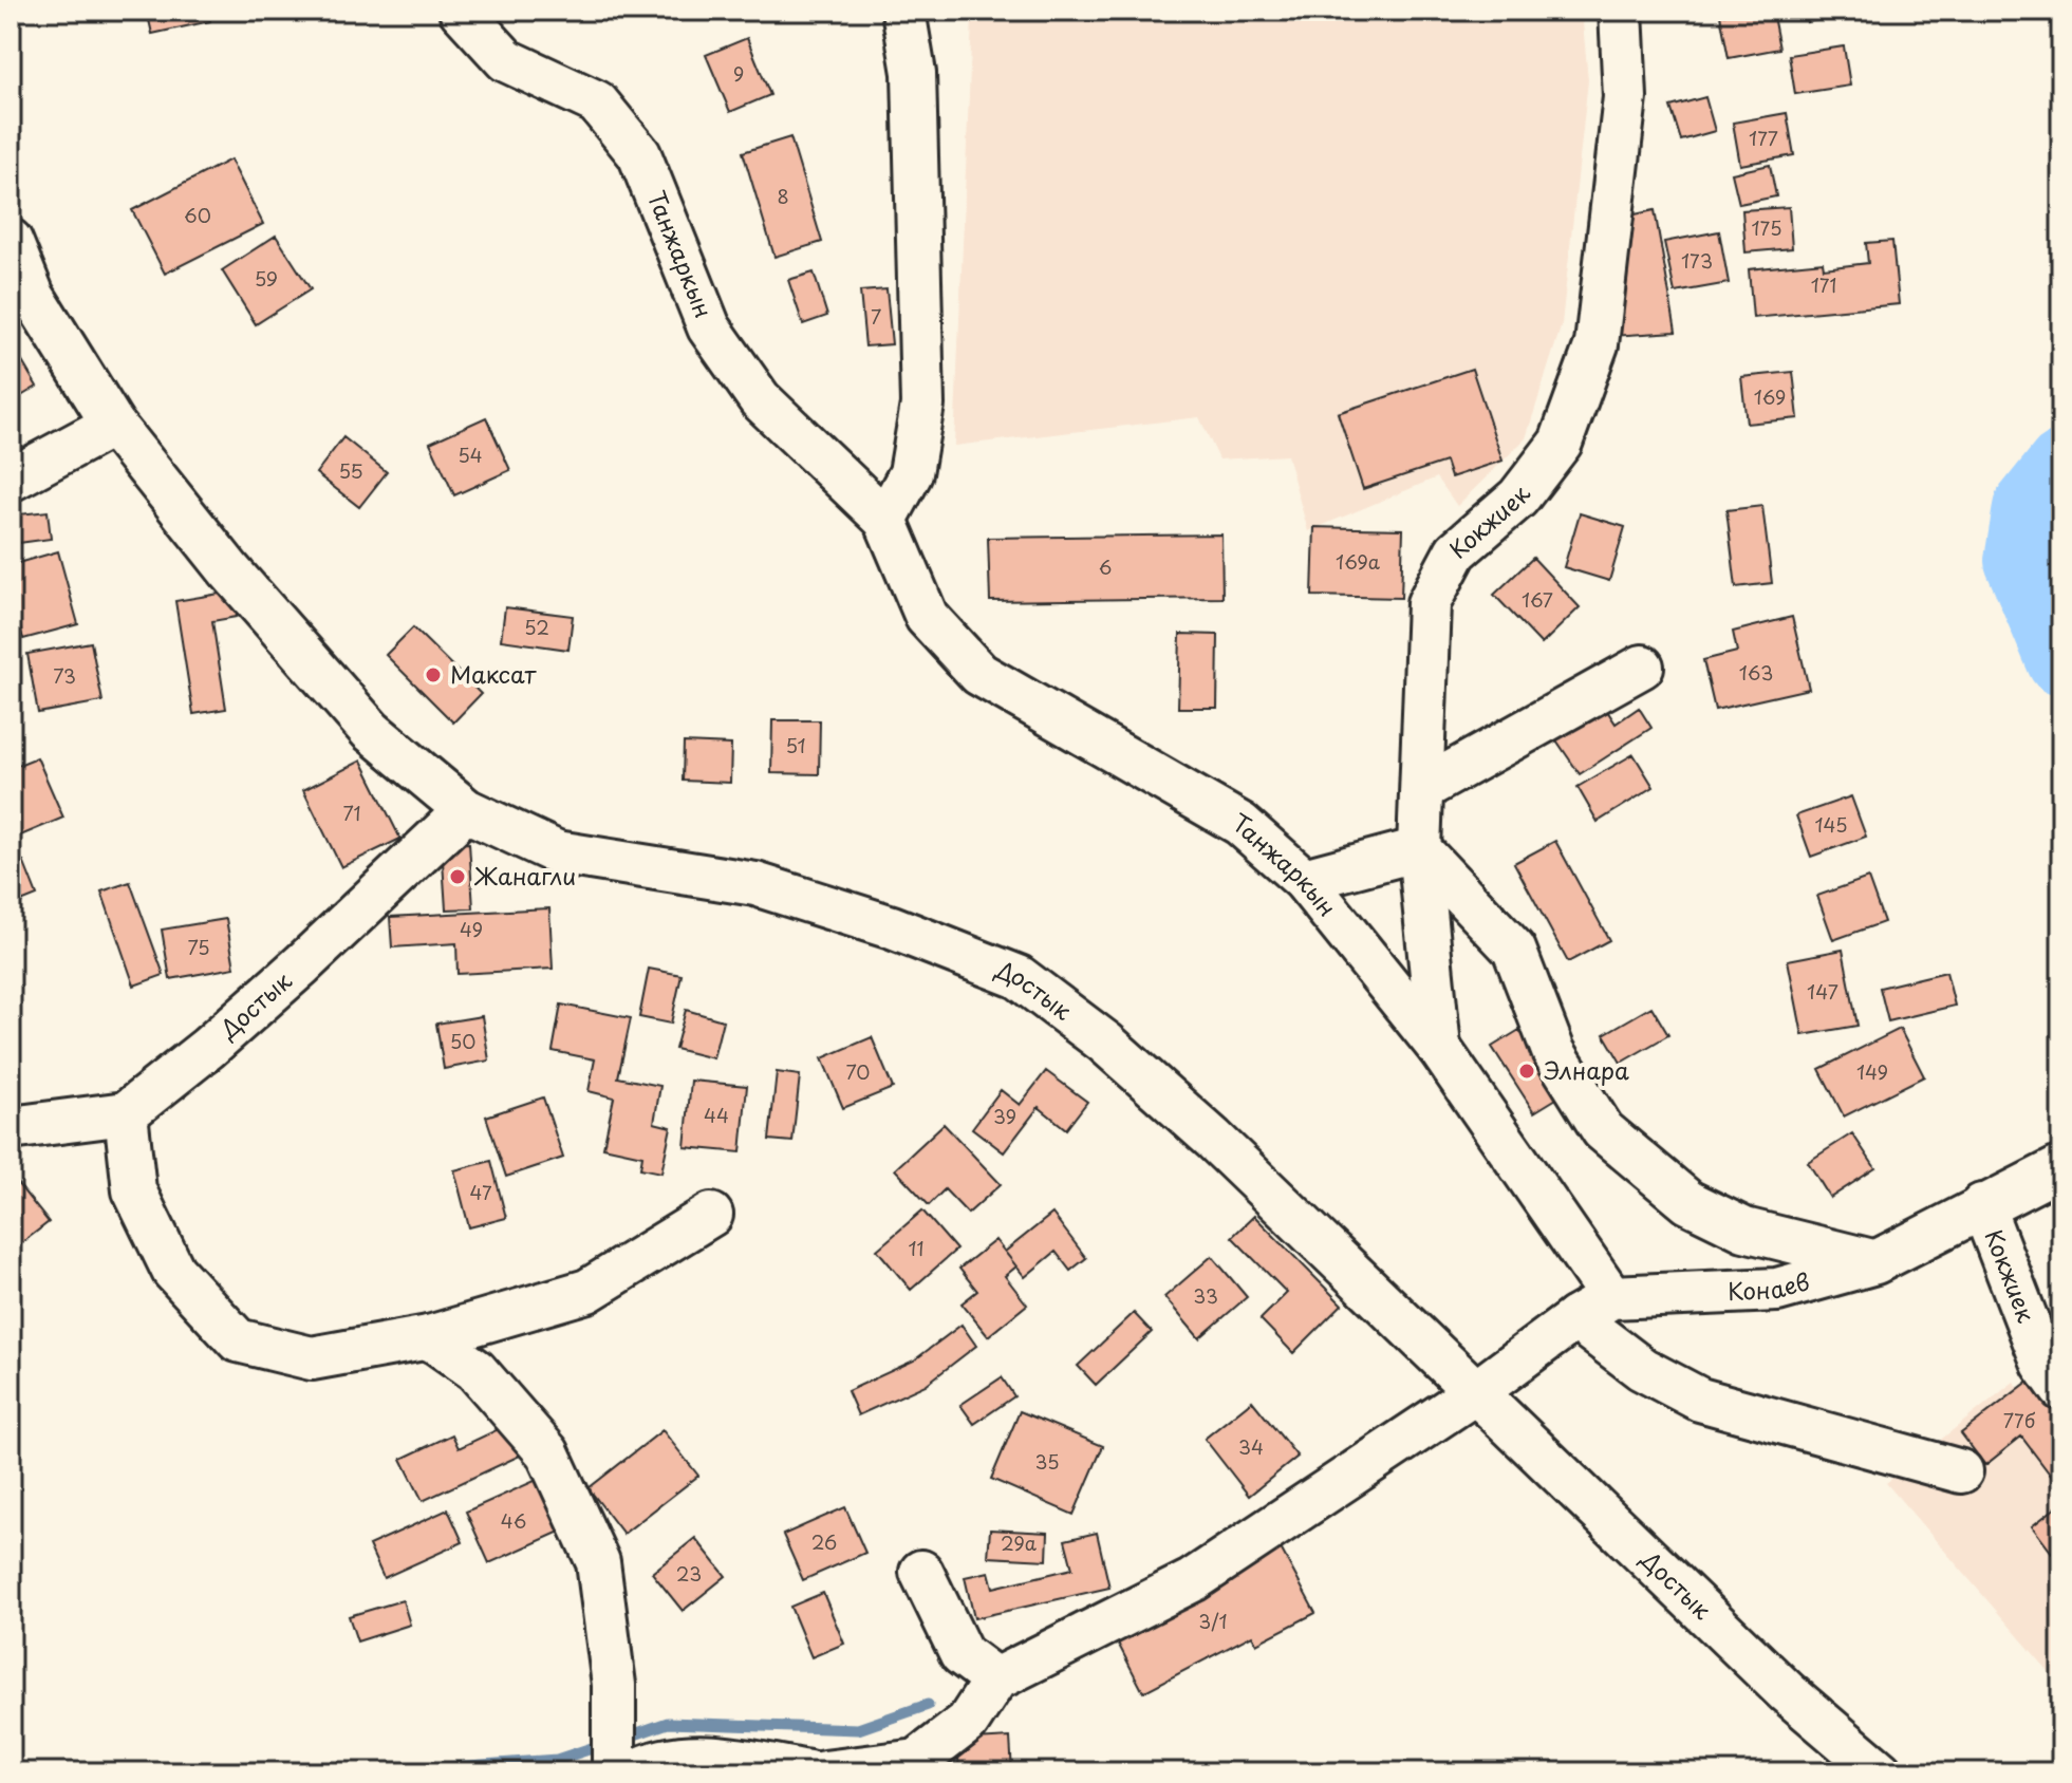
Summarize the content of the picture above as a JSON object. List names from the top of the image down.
{
  "streets": {
    "street": [
      "Танжаркын",
      "Кокжиек",
      "Достык",
      "Конаев"
    ]
  },
  "crossings": [
    ["Танжаркын", "Кокжиек"],
    ["Танжаркын", "Конаев"],
    ["Кокжиек", "Конаев"],
    ["Достык", "Конаев"]
  ],
  "places": ["Максат", "Жанагли", "Элнара"],
  "house_numbers": [
    "9",
    "177",
    "8",
    "60",
    "175",
    "173",
    "59",
    "171",
    "7",
    "169",
    "54",
    "55",
    "169а",
    "6",
    "167",
    "52",
    "163",
    "73",
    "51",
    "71",
    "145",
    "49",
    "75",
    "147",
    "50",
    "70",
    "149",
    "44",
    "39",
    "47",
    "11",
    "33",
    "77б",
    "34",
    "35",
    "46",
    "26",
    "29а",
    "23",
    "3/1"
  ]
}
